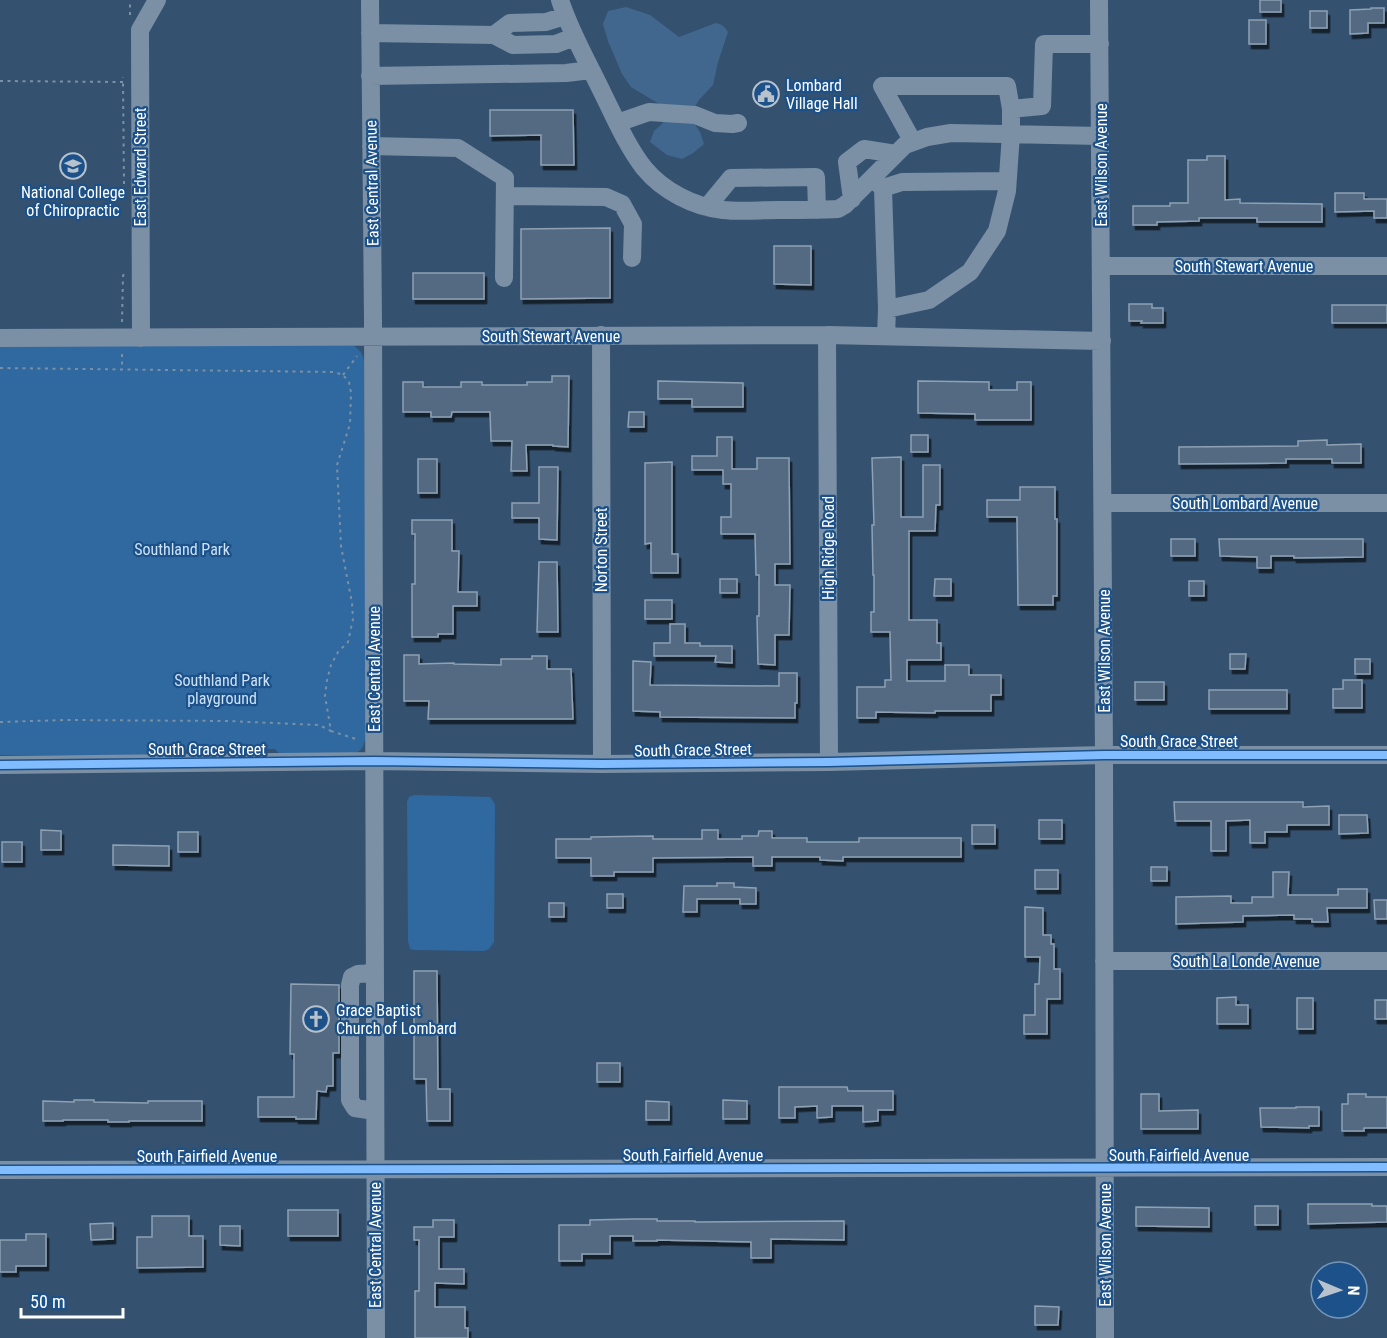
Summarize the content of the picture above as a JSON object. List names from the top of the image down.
{
  "streets": {
    "street": [
      "East Wilson Avenue",
      "East Edward Street",
      "East Central Avenue",
      "South Stewart Avenue",
      "South Lombard Avenue",
      "High Ridge Road",
      "Norton Street",
      "South Grace Street",
      "South La Londe Avenue",
      "South Fairfield Avenue"
    ]
  },
  "crossings": [
    ["East Wilson Avenue", "South Stewart Avenue"],
    ["East Wilson Avenue", "South Lombard Avenue"],
    ["East Wilson Avenue", "South Grace Street"],
    ["East Wilson Avenue", "South La Londe Avenue"],
    ["East Wilson Avenue", "South Fairfield Avenue"],
    ["East Edward Street", "South Stewart Avenue"],
    ["East Central Avenue", "South Stewart Avenue"],
    ["East Central Avenue", "South Grace Street"],
    ["East Central Avenue", "South Fairfield Avenue"],
    ["South Stewart Avenue", "High Ridge Road"],
    ["South Stewart Avenue", "Norton Street"],
    ["High Ridge Road", "South Grace Street"],
    ["Norton Street", "South Grace Street"]
  ],
  "parks": ["Southland Park", "Southland Park playground"],
  "places": {
    "public building": ["Lombard Village Hall"],
    "school or university": ["National College of Chiropractic"],
    "church": ["Grace Baptist Church of Lombard"]
  },
  "scale_bar": "50 m",
  "north": "right"
}
